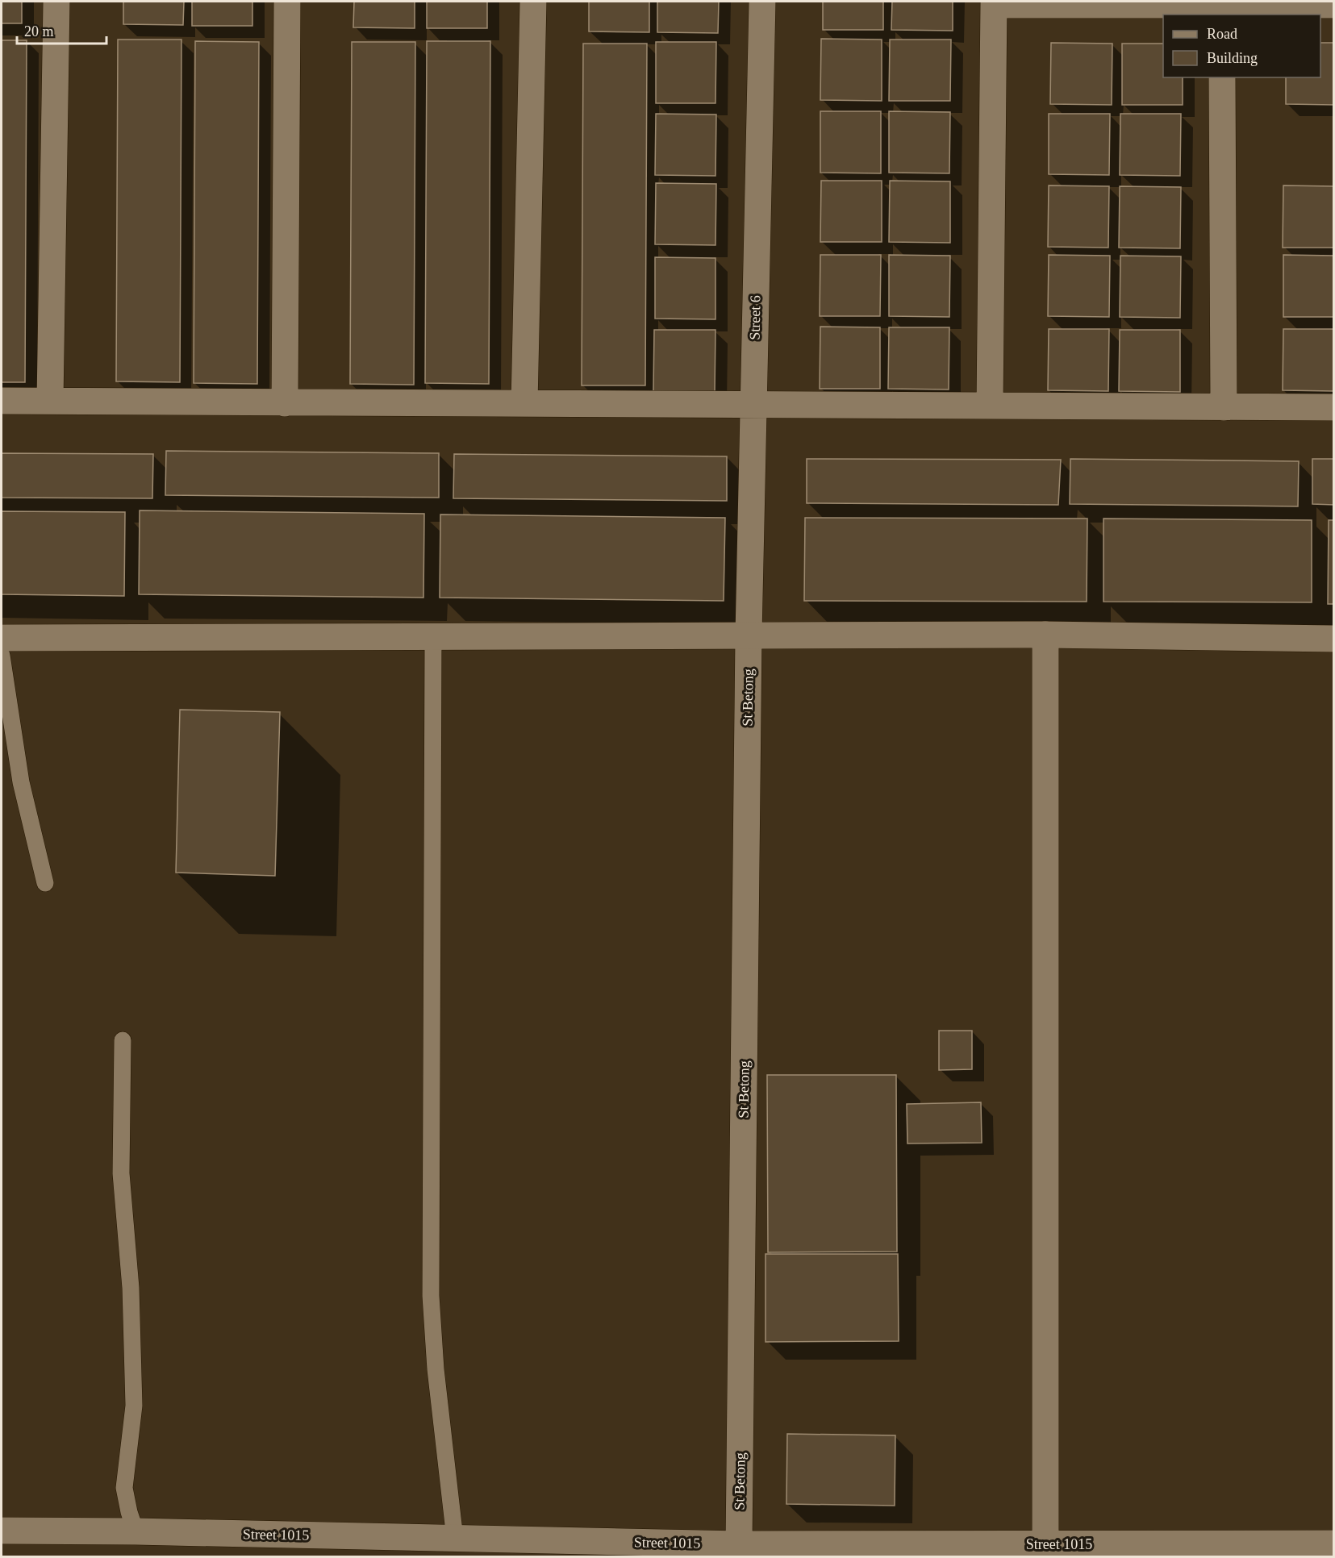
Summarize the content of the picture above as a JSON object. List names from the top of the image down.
{
  "streets": {
    "street": ["Street 6", "St Betong", "Street 1015"]
  },
  "crossings": [
    ["Street 6", "St Betong"],
    ["St Betong", "Street 1015"]
  ],
  "legend": ["Road", "Building"],
  "scale_bar": "20 m"
}
